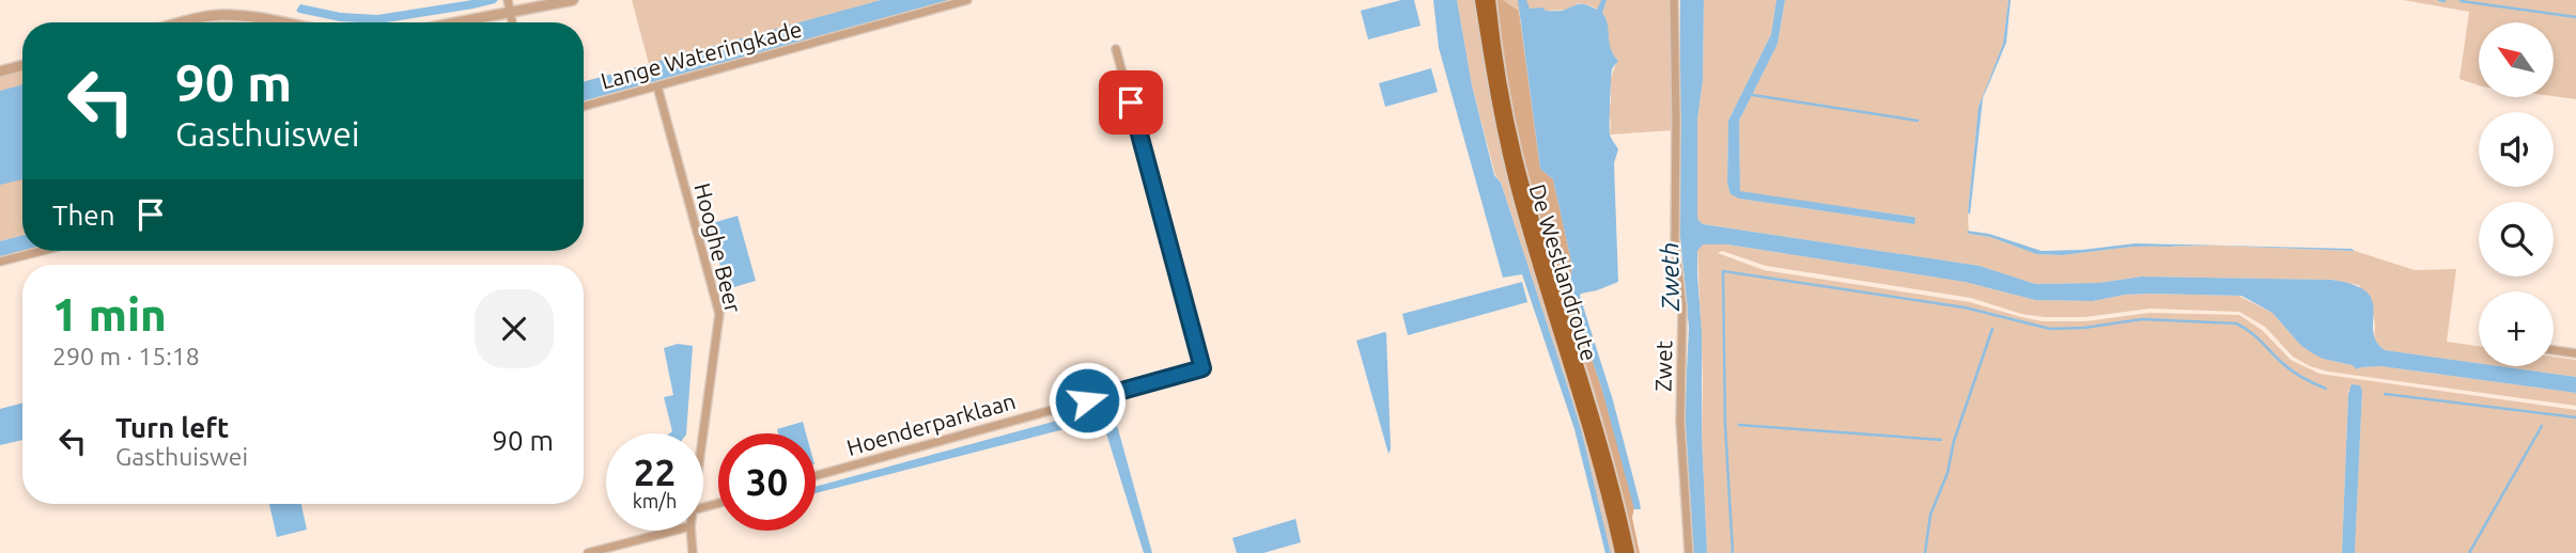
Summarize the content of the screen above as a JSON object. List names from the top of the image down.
{
  "streets": {
    "main road": ["De Westlandroute"],
    "street": [
      "Lange Wateringkade",
      "Hooghe Beer",
      "Zwet",
      "Hoenderparklaan"
    ]
  },
  "crossings": [
    ["Lange Wateringkade", "Hooghe Beer"]
  ],
  "water": ["Zweth"],
  "north": "top left",
  "page": {
    "map_buttons": "+",
    "turn": ["90 m", "Gasthuiswei"],
    "then": "Then",
    "heading": ["1 min", "290 m · 15:18"],
    "list": [
      {
        "name": "Turn left",
        "note": "Gasthuiswei",
        "value": "90 m"
      }
    ],
    "speed": "22 km/h",
    "limit": "30"
  }
}
